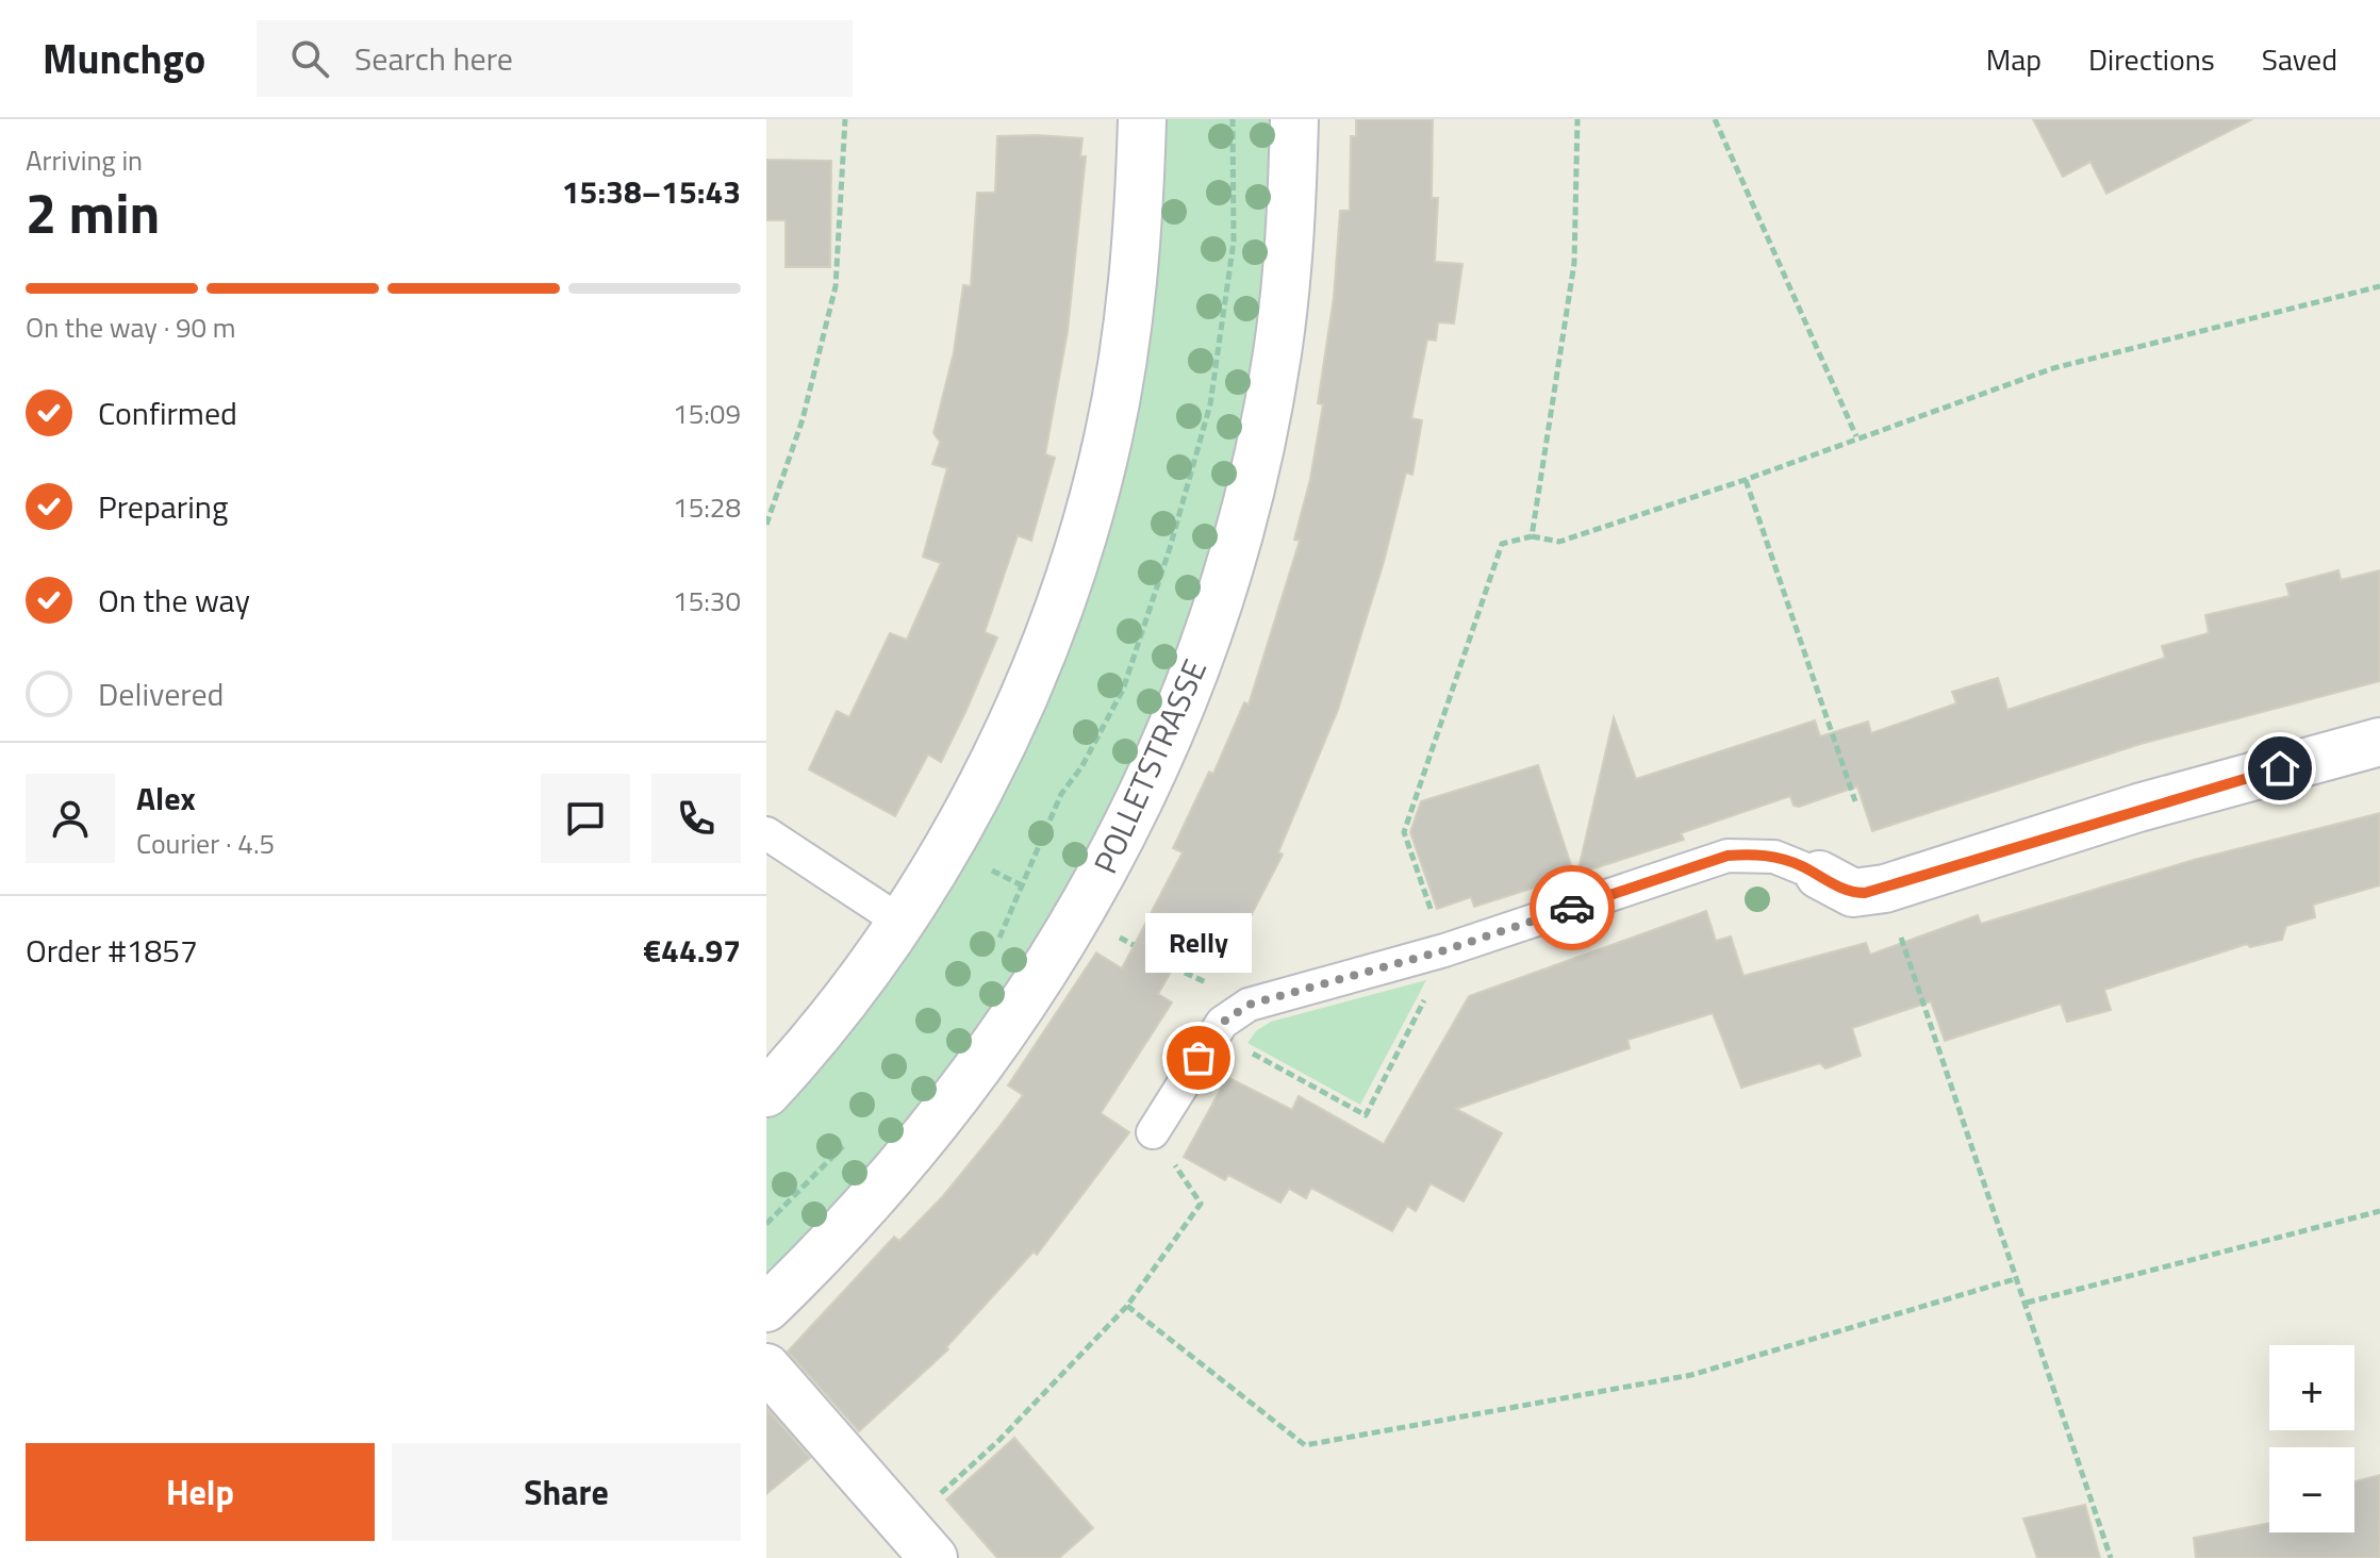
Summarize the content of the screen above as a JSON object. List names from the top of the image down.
{
  "streets": {
    "street": ["POLLETSTRASSE"]
  },
  "places": ["Relly"],
  "page": {
    "header": "Munchgo",
    "search": "Search here",
    "nav": ["Map", "Directions", "Saved"],
    "heading": ["2 min", "Arriving in", "15:38–15:43"],
    "panel": [
      "Alex",
      "Courier · 4.5",
      "Order #1857",
      "€44.97"
    ],
    "bar": "On the way · 90 m",
    "list": [
      ["Confirmed", "15:09"],
      ["Preparing", "15:28"],
      ["On the way", "15:30"],
      "Delivered"
    ],
    "bubble": "Relly",
    "map_buttons": ["+", "−"],
    "buttons": ["Help", "Share"]
  }
}
